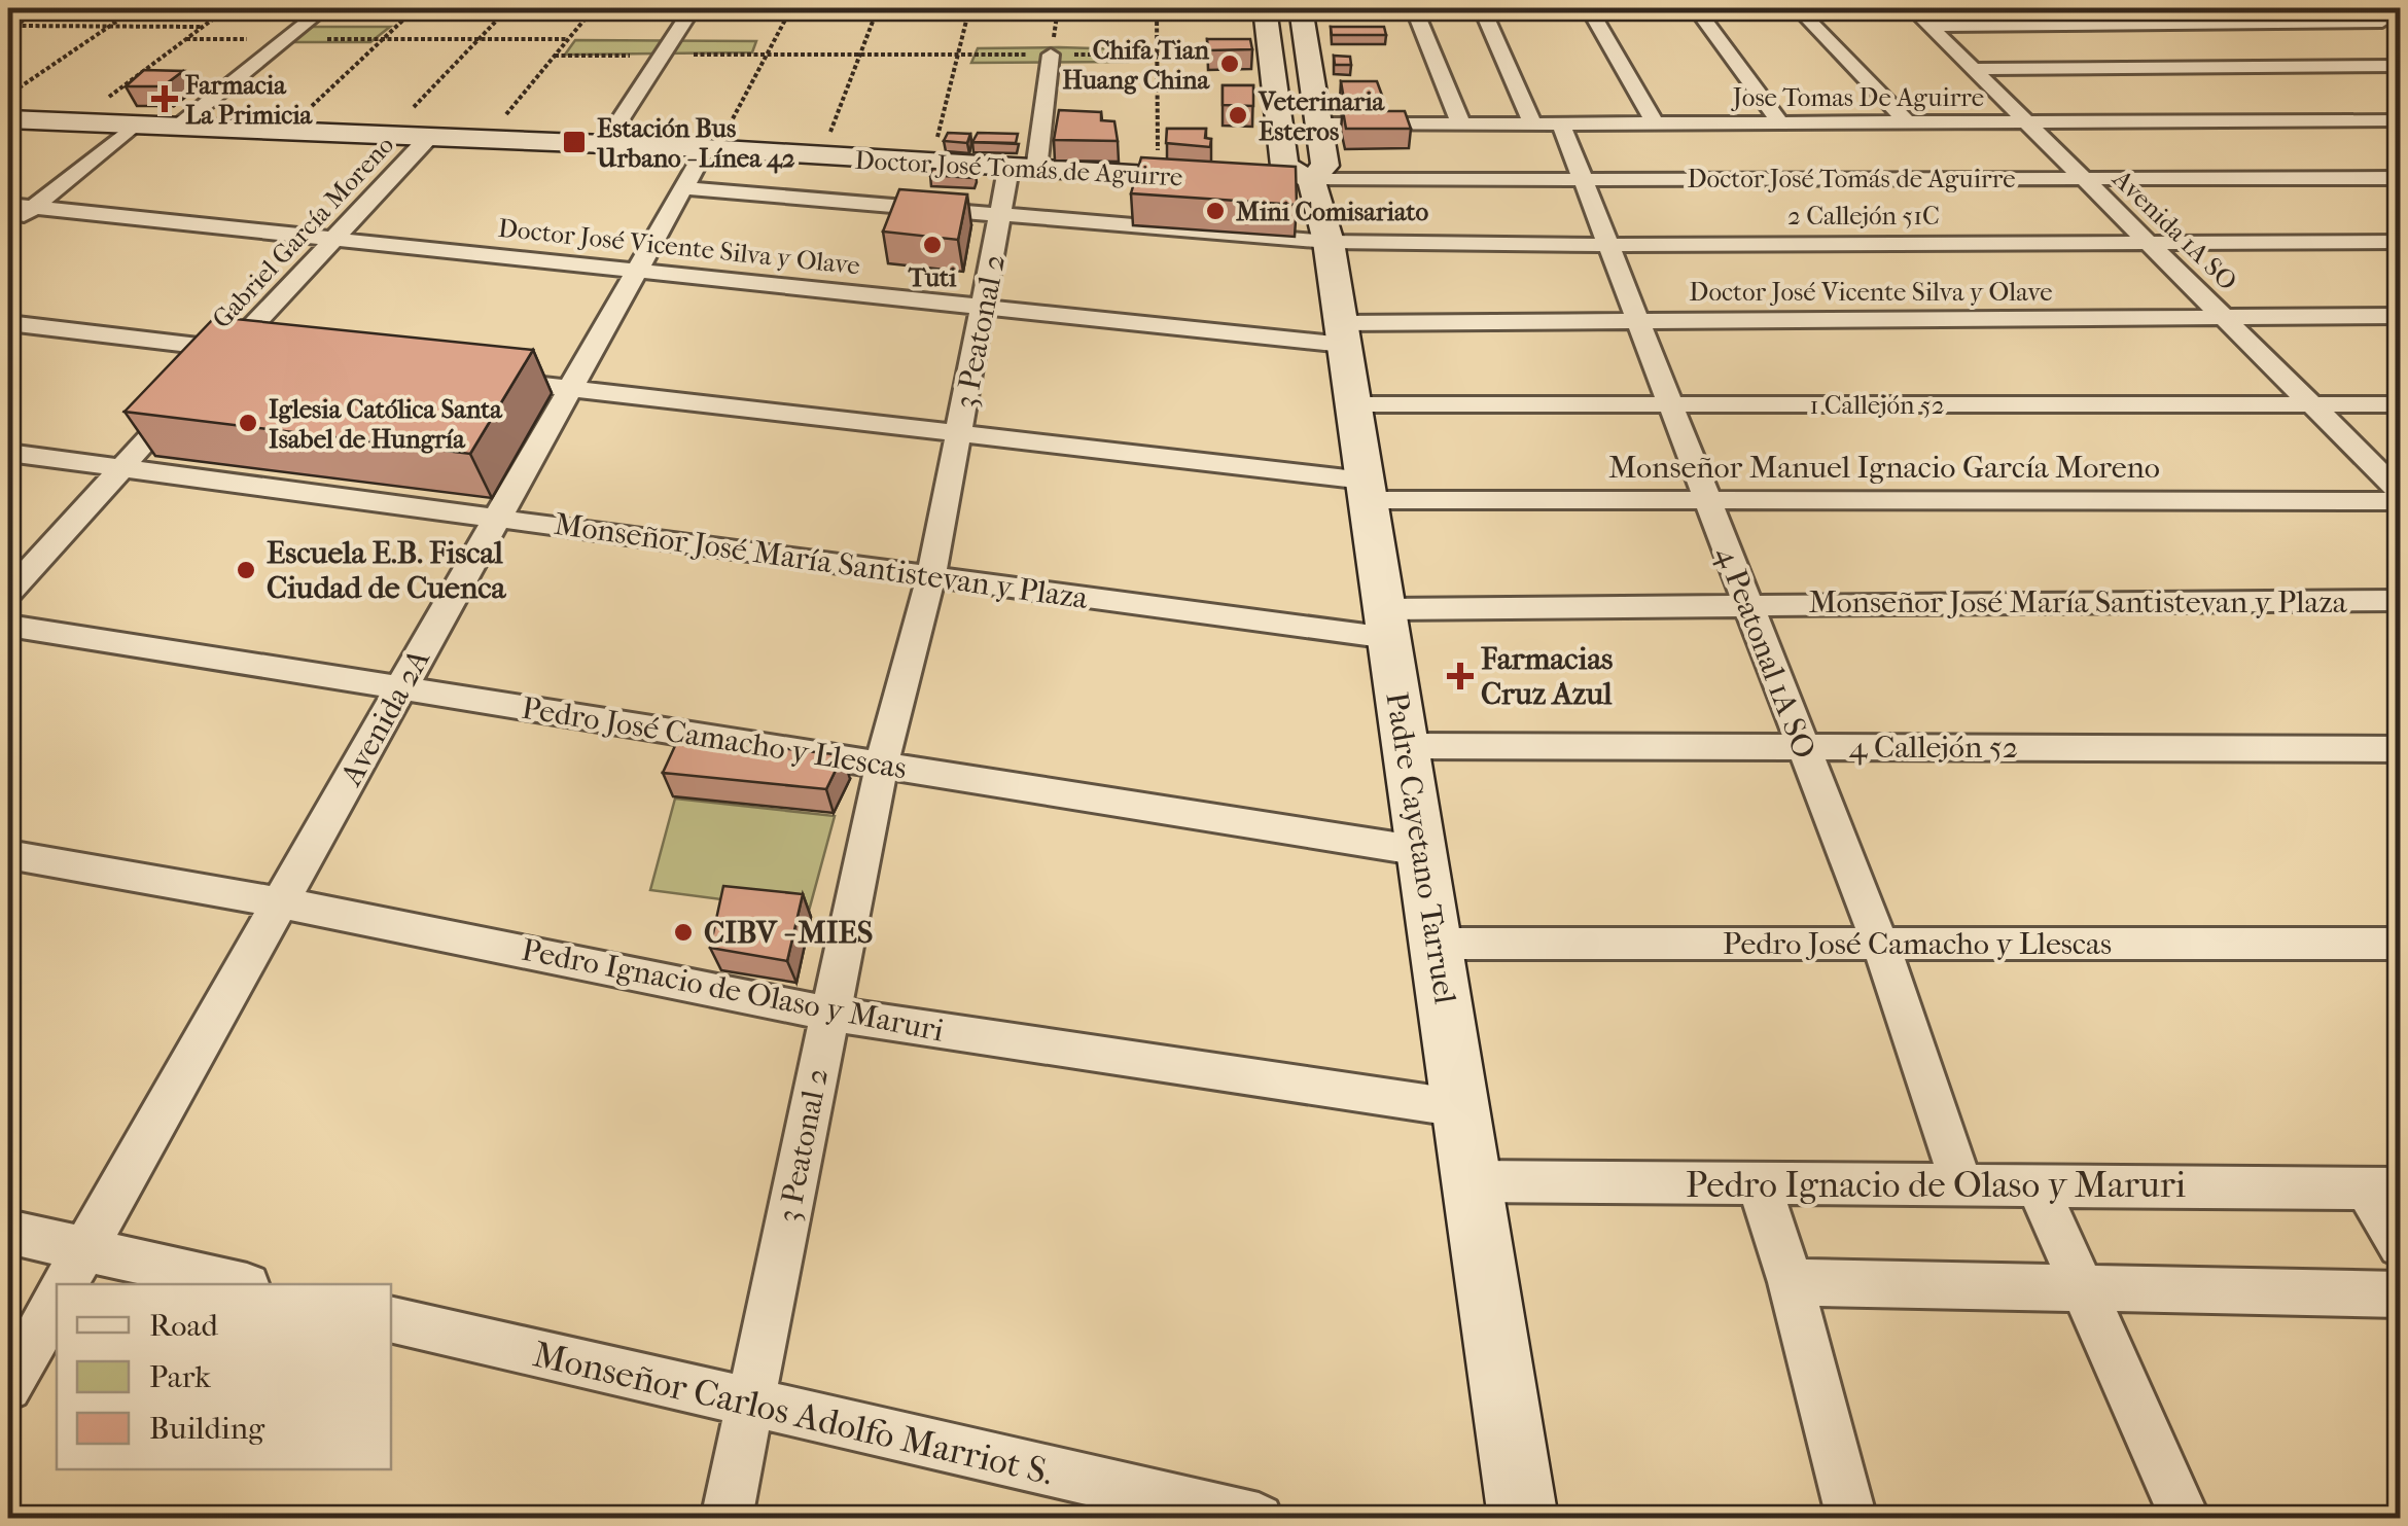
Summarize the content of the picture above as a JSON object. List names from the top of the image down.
{
  "streets": {
    "street": [
      "Jose Tomas De Aguirre",
      "Doctor José Tomás de Aguirre",
      "2 Callejón 51C",
      "Avenida 1A SO",
      "Gabriel García Moreno",
      "Doctor José Vicente Silva y Olave",
      "3 Peatonal 2",
      "1 Callejón 52",
      "Monseñor Manuel Ignacio García Moreno",
      "Monseñor José María Santistevan y Plaza",
      "4 Peatonal 1A SO",
      "Avenida 2A",
      "Pedro José Camacho y Llescas",
      "4 Callejón 52",
      "Padre Cayetano Tarruel",
      "Pedro Ignacio de Olaso y Maruri",
      "Monseñor Carlos Adolfo Marriot S."
    ]
  },
  "crossings": [
    ["Jose Tomas De Aguirre", "Avenida 1A SO"],
    ["Jose Tomas De Aguirre", "4 Peatonal 1A SO"],
    ["Jose Tomas De Aguirre", "Padre Cayetano Tarruel"],
    ["Doctor José Tomás de Aguirre", "Avenida 1A SO"],
    ["Doctor José Tomás de Aguirre", "Gabriel García Moreno"],
    ["Doctor José Tomás de Aguirre", "3 Peatonal 2"],
    ["Doctor José Tomás de Aguirre", "4 Peatonal 1A SO"],
    ["Doctor José Tomás de Aguirre", "Avenida 2A"],
    ["Doctor José Tomás de Aguirre", "Padre Cayetano Tarruel"],
    ["2 Callejón 51C", "Avenida 1A SO"],
    ["2 Callejón 51C", "3 Peatonal 2"],
    ["2 Callejón 51C", "4 Peatonal 1A SO"],
    ["2 Callejón 51C", "Avenida 2A"],
    ["2 Callejón 51C", "Padre Cayetano Tarruel"],
    ["Avenida 1A SO", "Doctor José Vicente Silva y Olave"],
    ["Avenida 1A SO", "1 Callejón 52"],
    ["Gabriel García Moreno", "Doctor José Vicente Silva y Olave"],
    ["Gabriel García Moreno", "Monseñor José María Santistevan y Plaza"],
    ["Doctor José Vicente Silva y Olave", "3 Peatonal 2"],
    ["Doctor José Vicente Silva y Olave", "4 Peatonal 1A SO"],
    ["Doctor José Vicente Silva y Olave", "Avenida 2A"],
    ["Doctor José Vicente Silva y Olave", "Padre Cayetano Tarruel"],
    ["3 Peatonal 2", "Monseñor Manuel Ignacio García Moreno"],
    ["3 Peatonal 2", "Monseñor José María Santistevan y Plaza"],
    ["3 Peatonal 2", "Pedro José Camacho y Llescas"],
    ["3 Peatonal 2", "Pedro Ignacio de Olaso y Maruri"],
    ["3 Peatonal 2", "Monseñor Carlos Adolfo Marriot S."],
    ["1 Callejón 52", "4 Peatonal 1A SO"],
    ["1 Callejón 52", "Padre Cayetano Tarruel"],
    ["Monseñor Manuel Ignacio García Moreno", "4 Peatonal 1A SO"],
    ["Monseñor Manuel Ignacio García Moreno", "Avenida 2A"],
    ["Monseñor Manuel Ignacio García Moreno", "Padre Cayetano Tarruel"],
    ["Monseñor José María Santistevan y Plaza", "4 Peatonal 1A SO"],
    ["Monseñor José María Santistevan y Plaza", "Avenida 2A"],
    ["Monseñor José María Santistevan y Plaza", "Padre Cayetano Tarruel"],
    ["4 Peatonal 1A SO", "Pedro José Camacho y Llescas"],
    ["4 Peatonal 1A SO", "4 Callejón 52"],
    ["4 Peatonal 1A SO", "Pedro Ignacio de Olaso y Maruri"],
    ["Avenida 2A", "Pedro José Camacho y Llescas"],
    ["Avenida 2A", "Pedro Ignacio de Olaso y Maruri"],
    ["Pedro José Camacho y Llescas", "Padre Cayetano Tarruel"],
    ["4 Callejón 52", "Padre Cayetano Tarruel"],
    ["Padre Cayetano Tarruel", "Pedro Ignacio de Olaso y Maruri"]
  ],
  "places": {
    "other": [
      "Chifa Tian Huang China",
      "Veterinaria Esteros",
      "Mini Comisariato",
      "Tuti",
      "Iglesia Católica Santa Isabel de Hungría",
      "Escuela E.B. Fiscal Ciudad de Cuenca",
      "CIBV - MIES"
    ],
    "health": ["Farmacia La Primicia", "Farmacias Cruz Azul"],
    "transit": ["Estación Bus Urbano - Línea 42"]
  },
  "legend": ["Road", "Park", "Building"]
}
